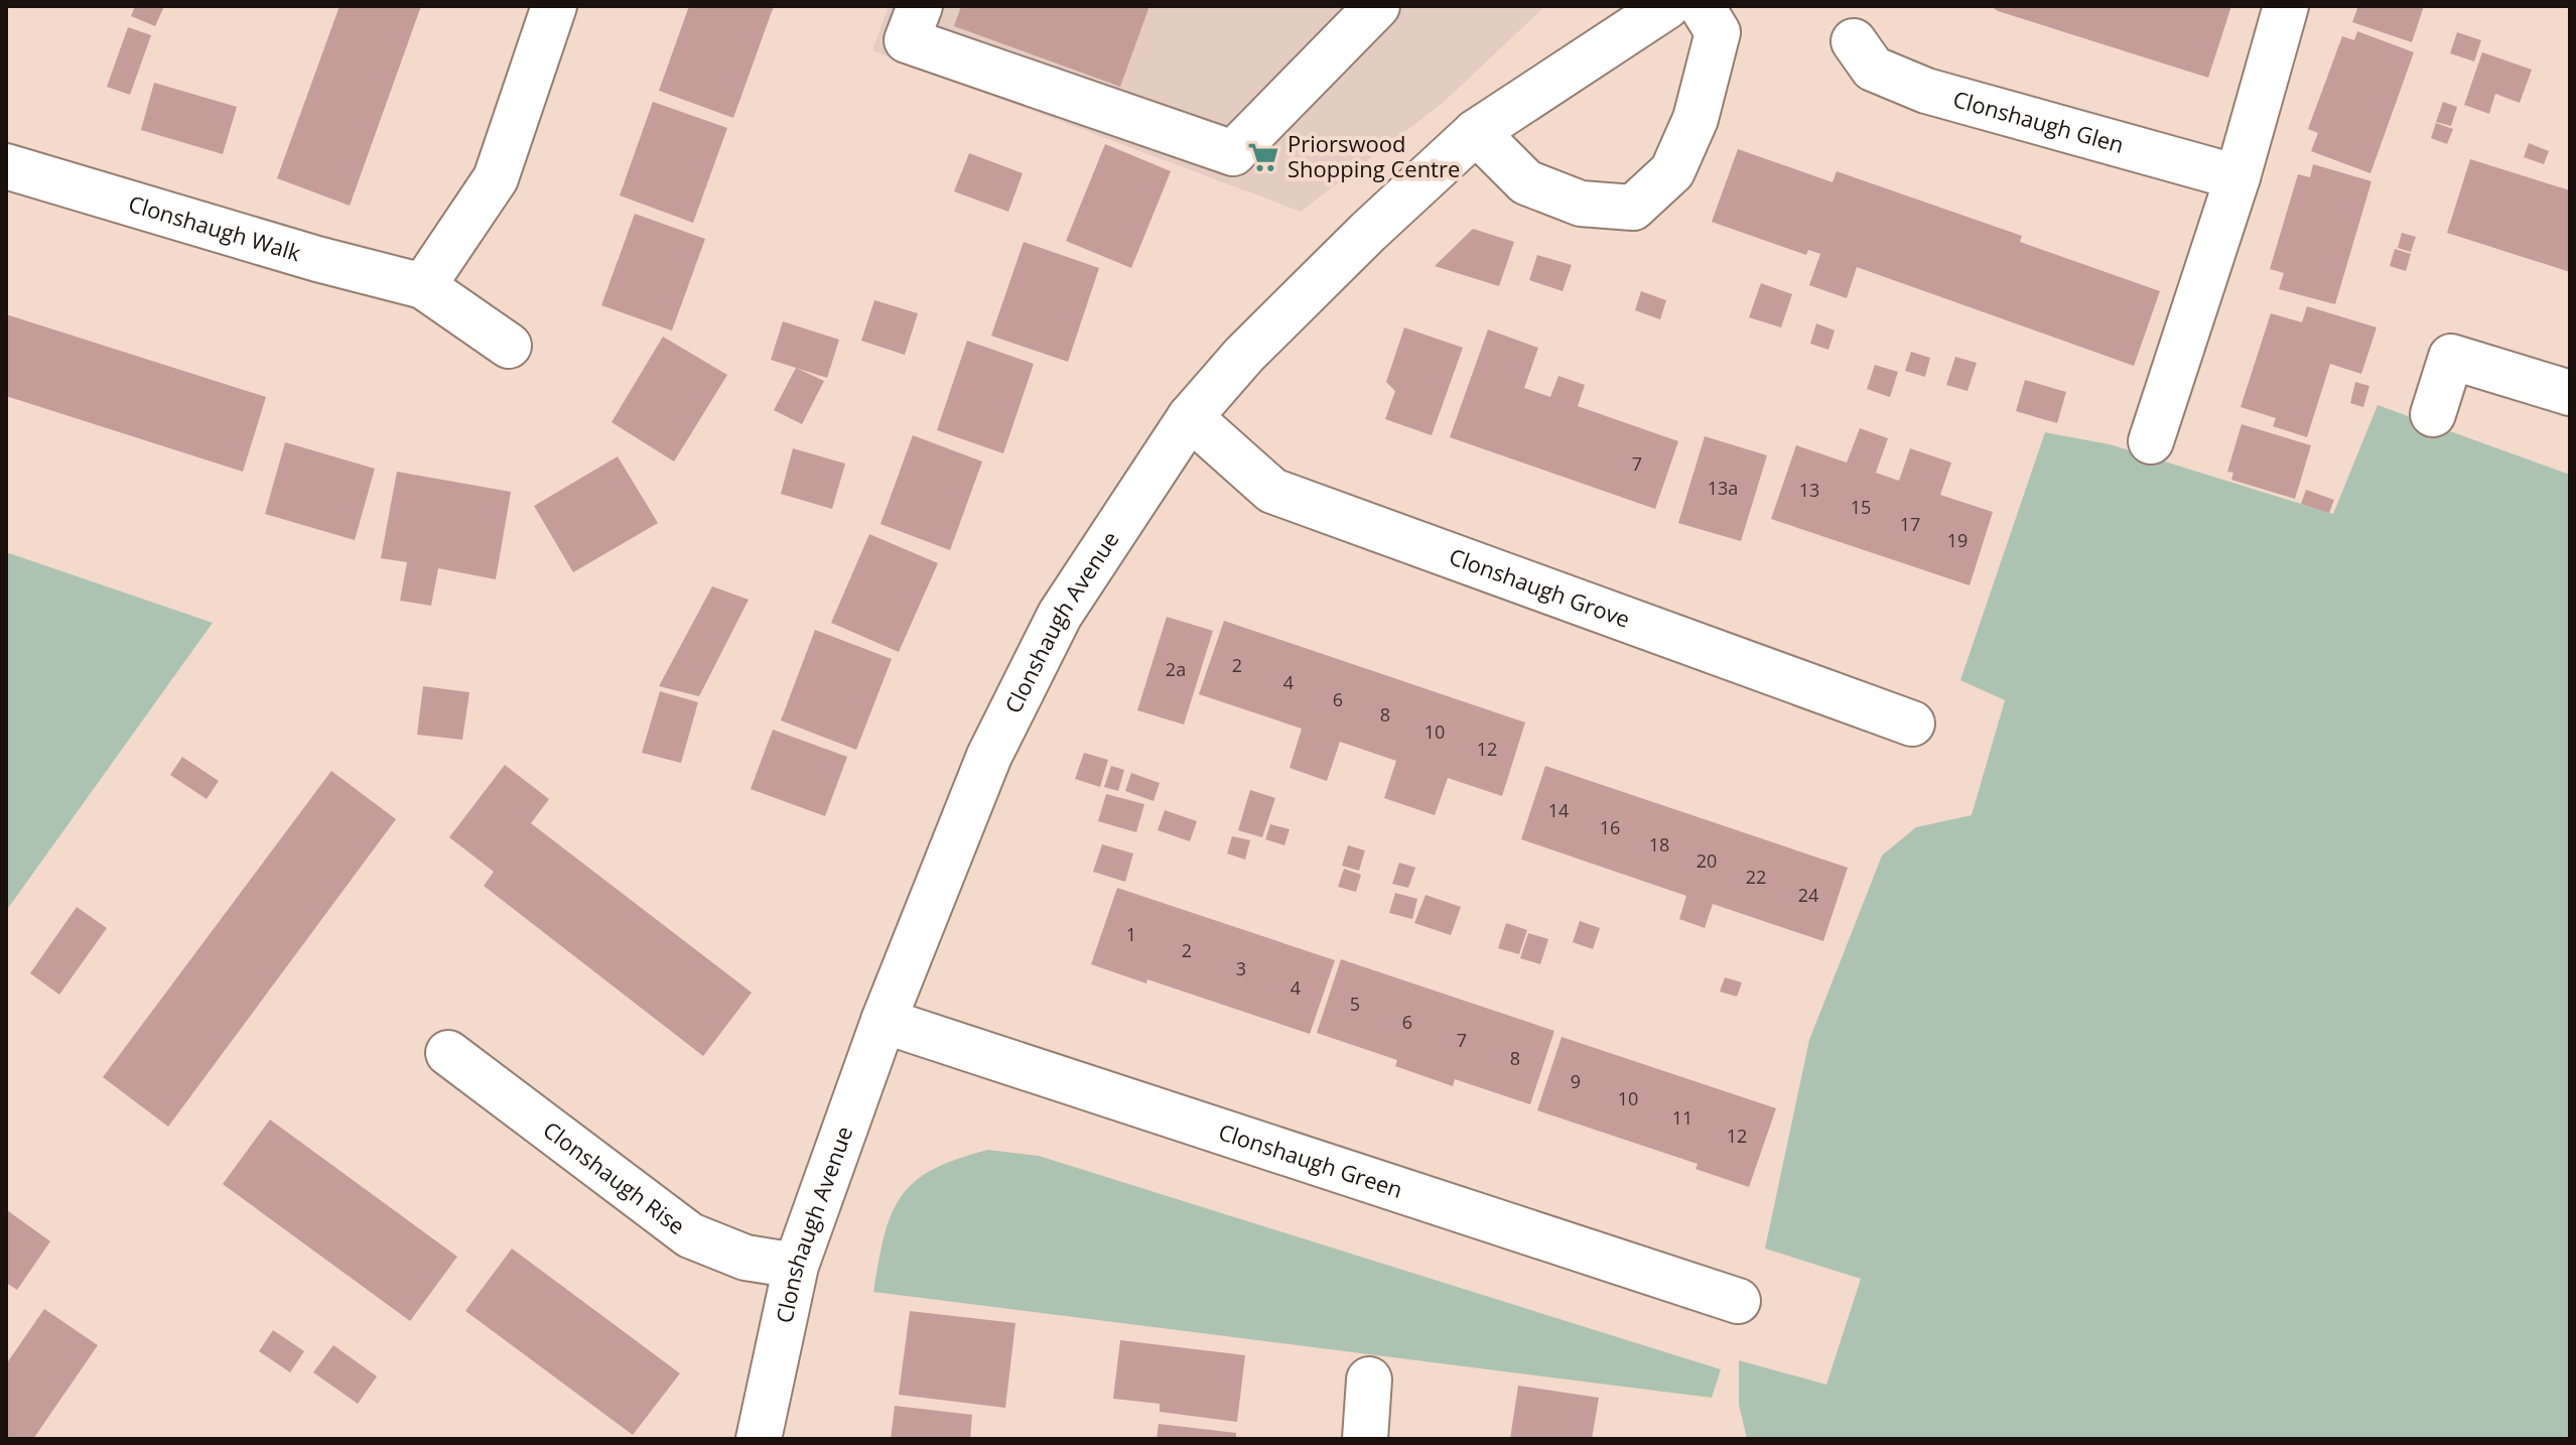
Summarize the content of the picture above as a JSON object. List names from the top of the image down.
{
  "streets": {
    "street": [
      "Clonshaugh Glen",
      "Clonshaugh Walk",
      "Clonshaugh Grove",
      "Clonshaugh Avenue",
      "Clonshaugh Green",
      "Clonshaugh Rise"
    ]
  },
  "crossings": [
    ["Clonshaugh Grove", "Clonshaugh Avenue"],
    ["Clonshaugh Avenue", "Clonshaugh Green"],
    ["Clonshaugh Avenue", "Clonshaugh Rise"]
  ],
  "places": {
    "supermarket": ["Priorswood Shopping Centre"]
  },
  "house_numbers": [
    "7",
    "13a",
    "13",
    "15",
    "17",
    "19",
    "2",
    "2a",
    "4",
    "6",
    "8",
    "10",
    "12",
    "14",
    "16",
    "18",
    "20",
    "22",
    "24",
    "1",
    "2",
    "3",
    "4",
    "5",
    "6",
    "7",
    "8",
    "9",
    "10",
    "11",
    "12"
  ]
}
